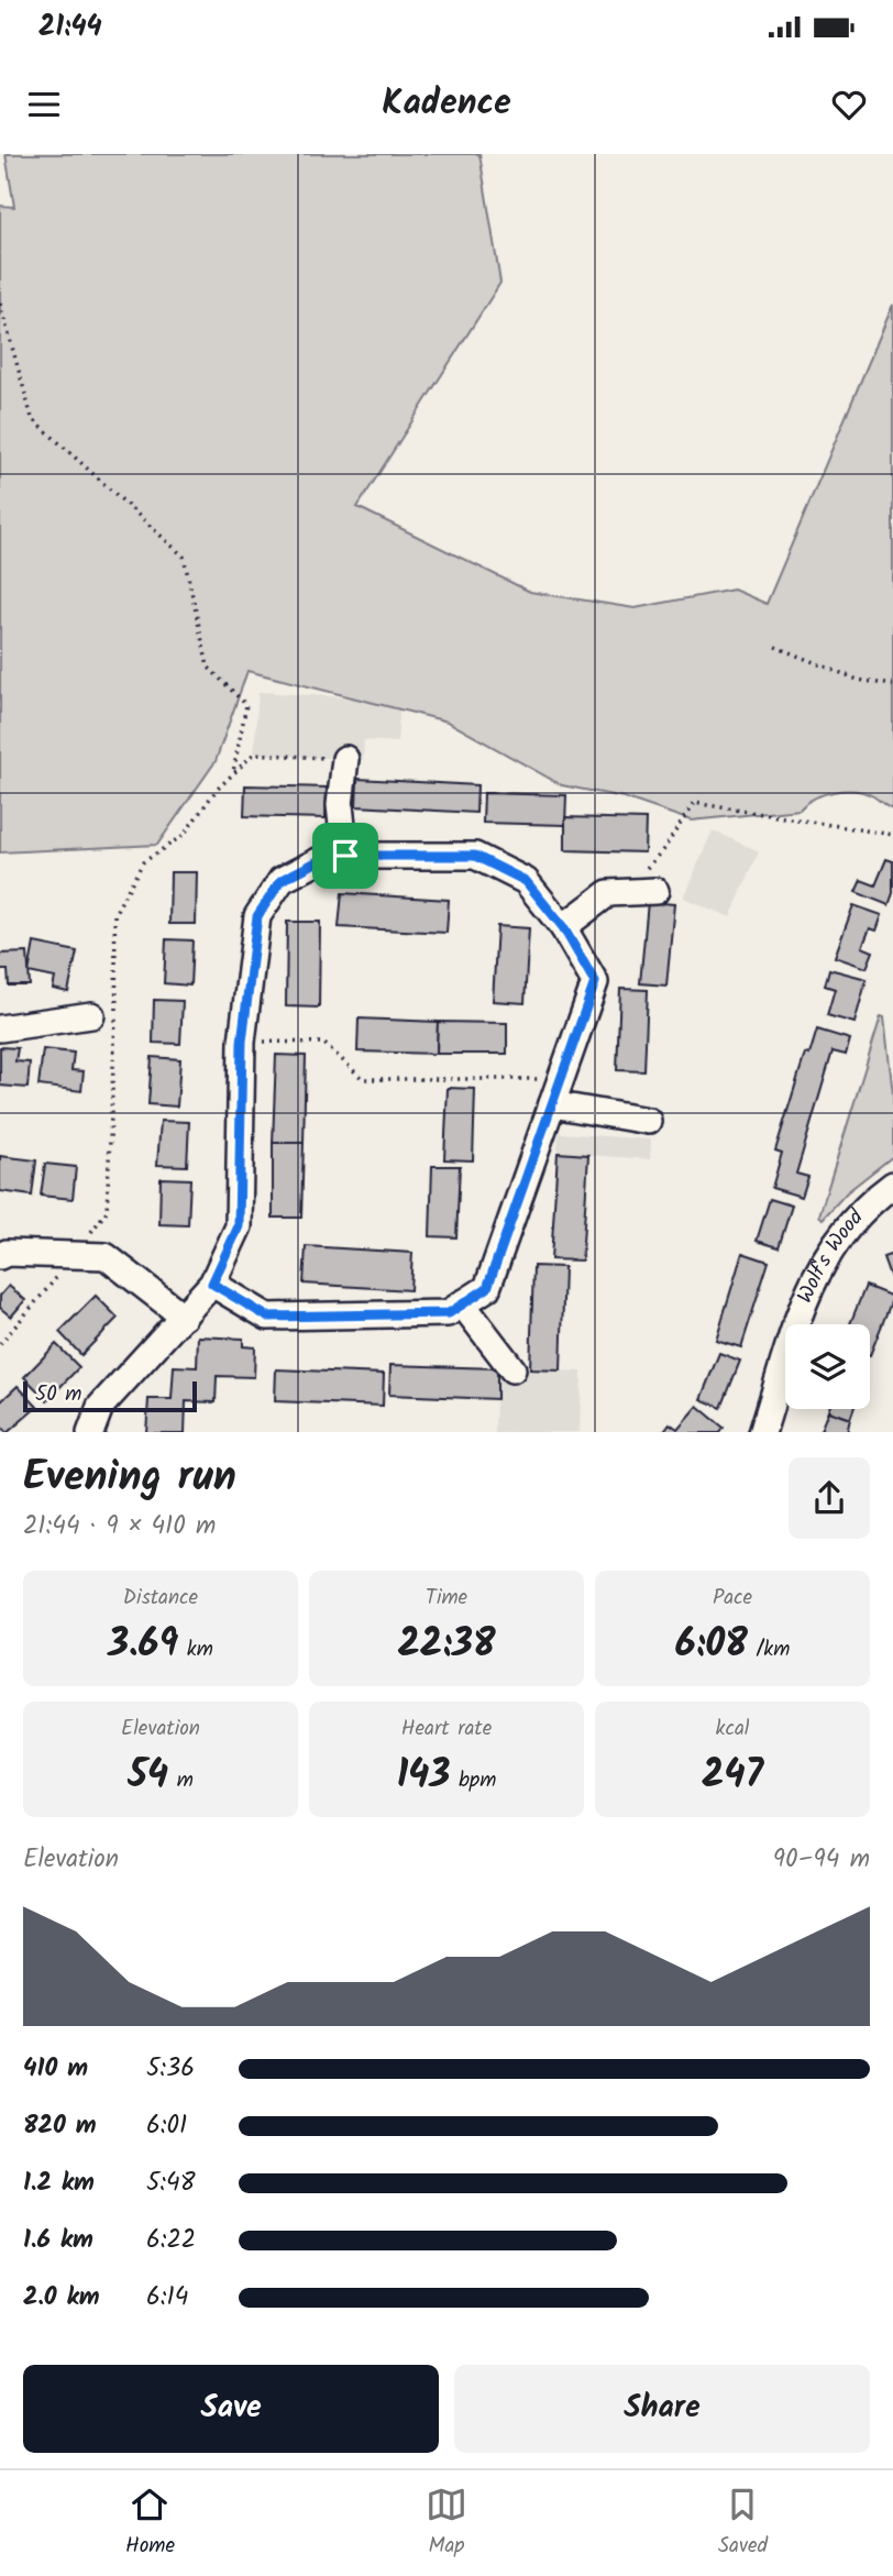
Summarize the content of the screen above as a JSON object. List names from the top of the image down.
{
  "streets": {
    "street": ["Wolf's Wood"]
  },
  "scale_bar": "50 m",
  "page": {
    "status": "21:44",
    "header": "Kadence",
    "scale": "50 m",
    "heading": ["Evening run", "21:44 · 9 × 410 m"],
    "stats": [
      ["Distance", "3.69 km"],
      ["Time", "22:38"],
      ["Pace", "6:08 /km"],
      ["Elevation", "54 m"],
      ["Heart rate", "143 bpm"],
      ["kcal", "247"]
    ],
    "chart": ["Elevation", "90–94 m"],
    "list": [
      {
        "name": "410 m",
        "note": "5:36"
      },
      {
        "name": "820 m",
        "note": "6:01"
      },
      {
        "name": "1.2 km",
        "note": "5:48"
      },
      {
        "name": "1.6 km",
        "note": "6:22"
      },
      {
        "name": "2.0 km",
        "note": "6:14"
      }
    ],
    "buttons": ["Save", "Share"],
    "tabs": ["Home", "Map", "Saved"]
  }
}
